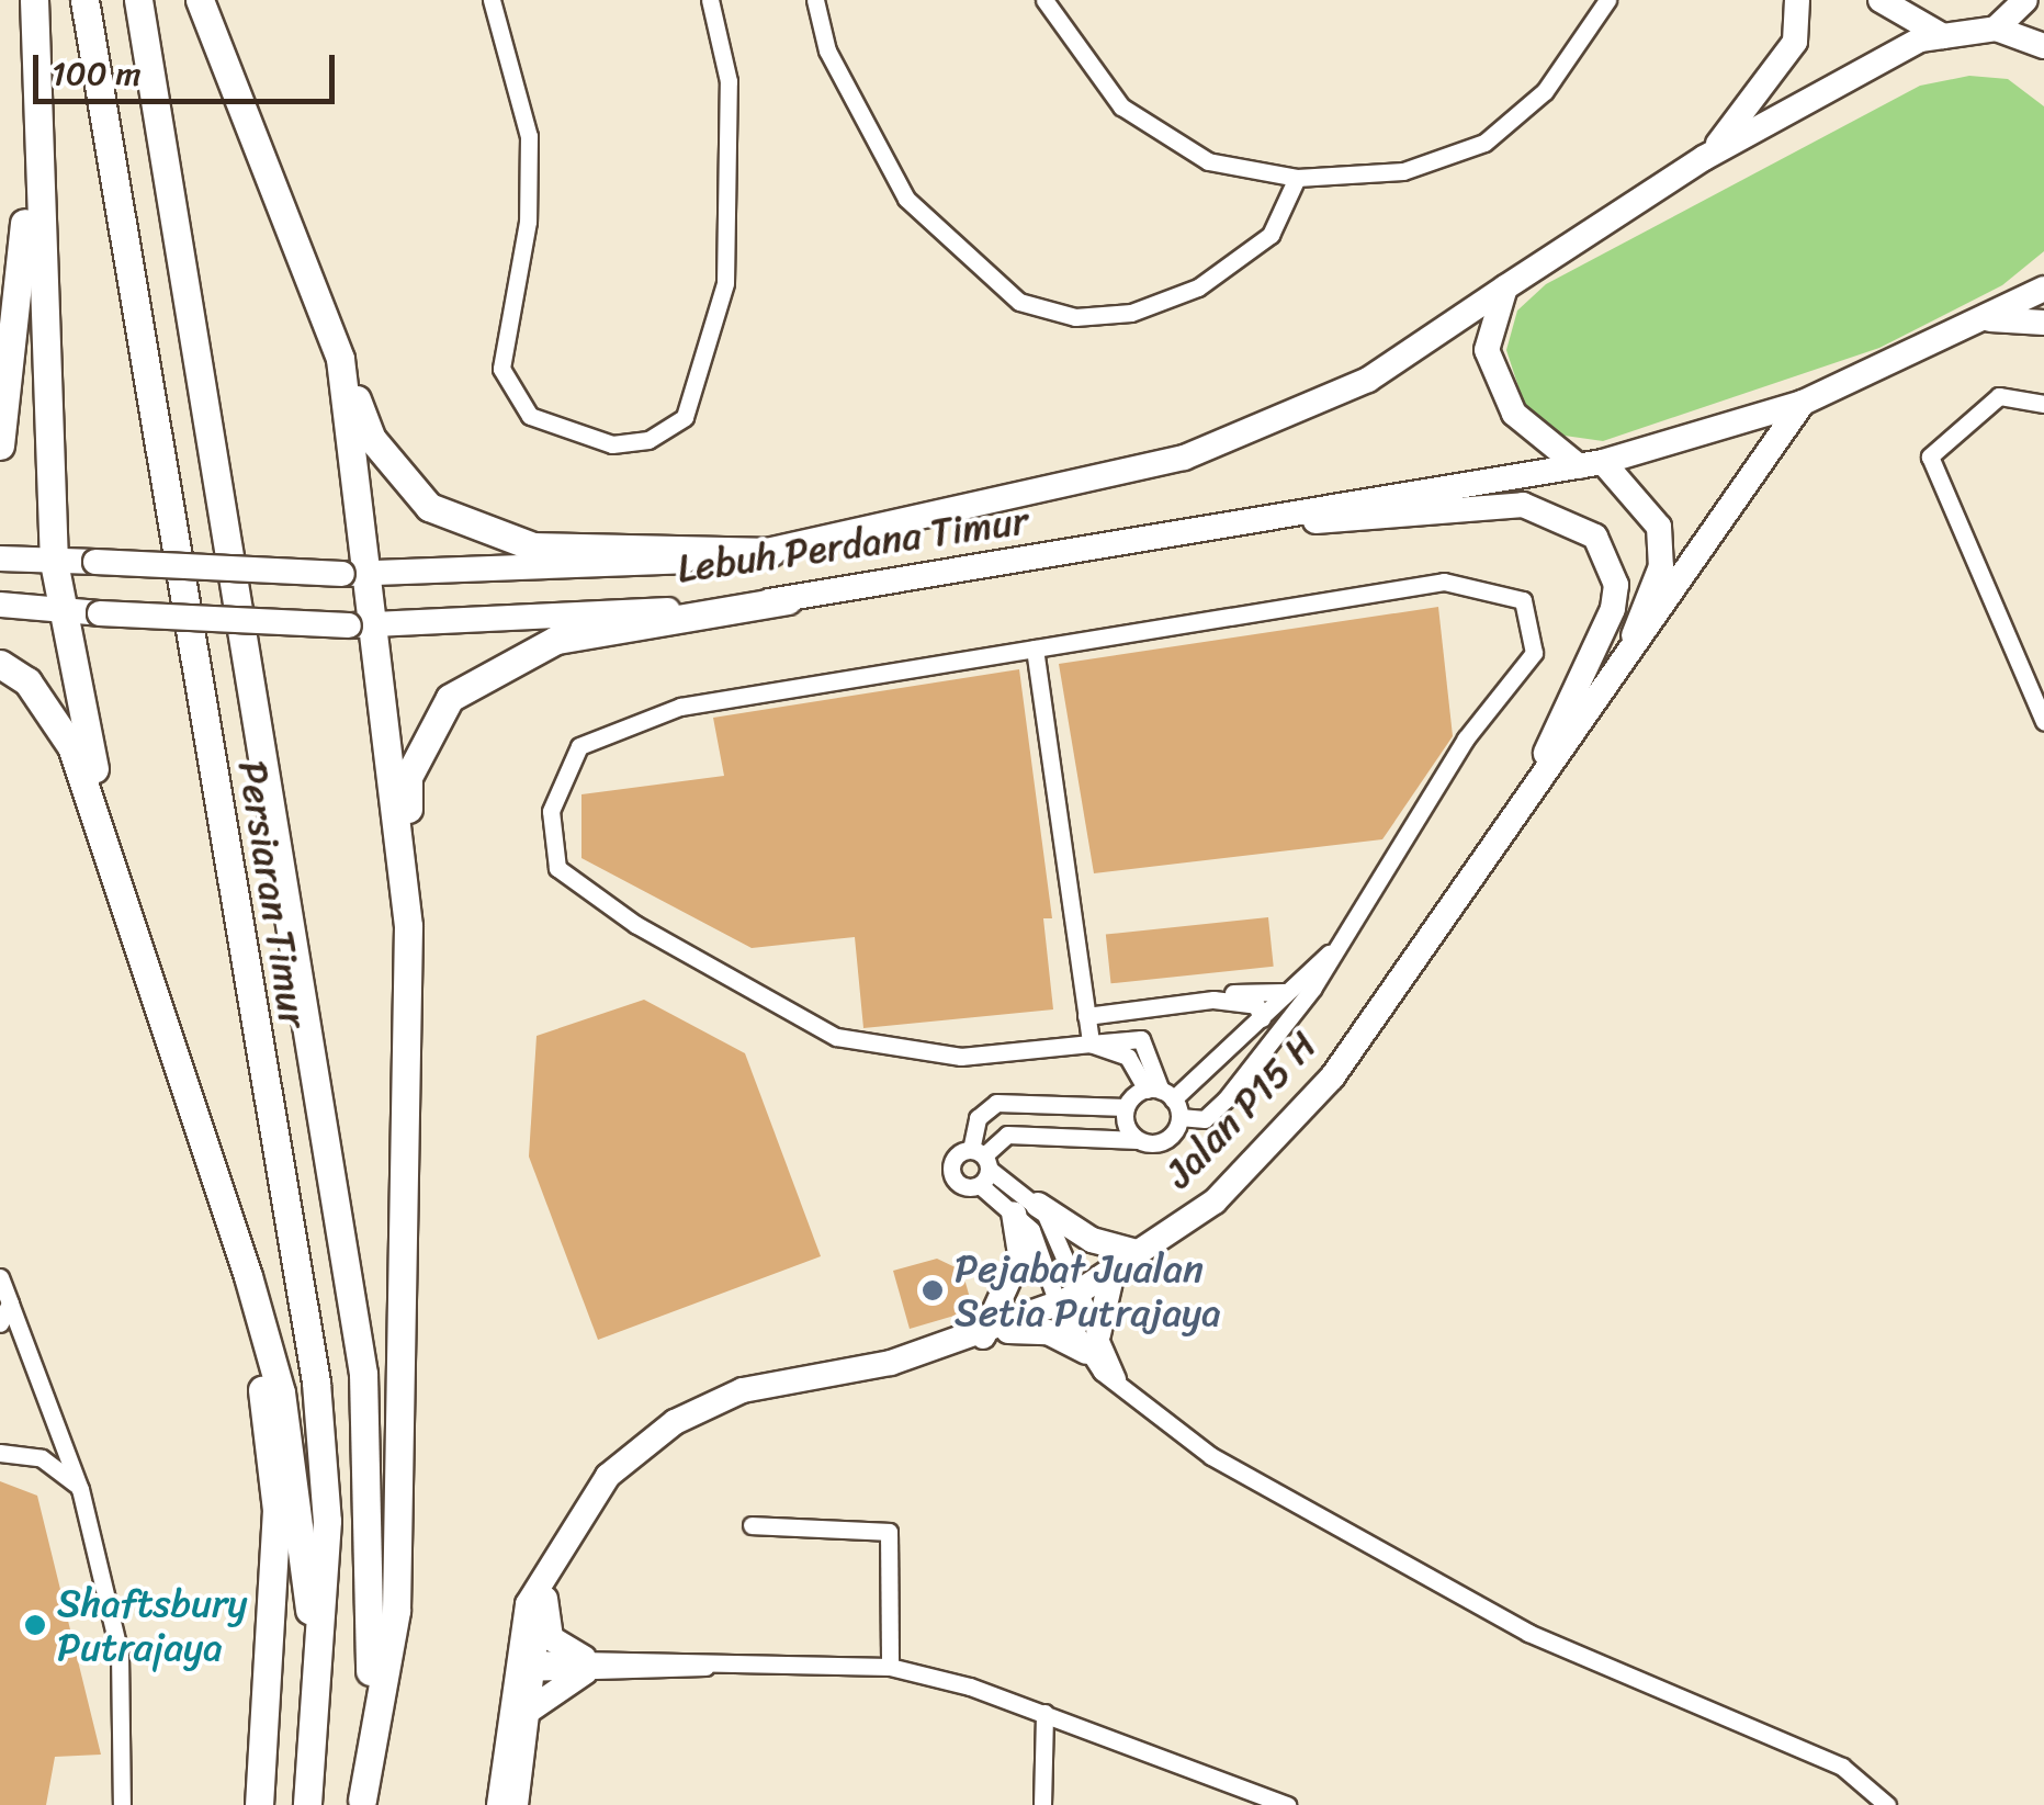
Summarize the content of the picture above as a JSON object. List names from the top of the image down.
{
  "streets": {
    "main road": ["Lebuh Perdana Timur", "Persiaran Timur", "Jalan P15 H"]
  },
  "crossings": [
    ["Lebuh Perdana Timur", "Jalan P15 H"]
  ],
  "places": ["Pejabat Jualan Setia Putrajaya", "Shaftsbury Putrajaya"],
  "scale_bar": "100 m"
}
